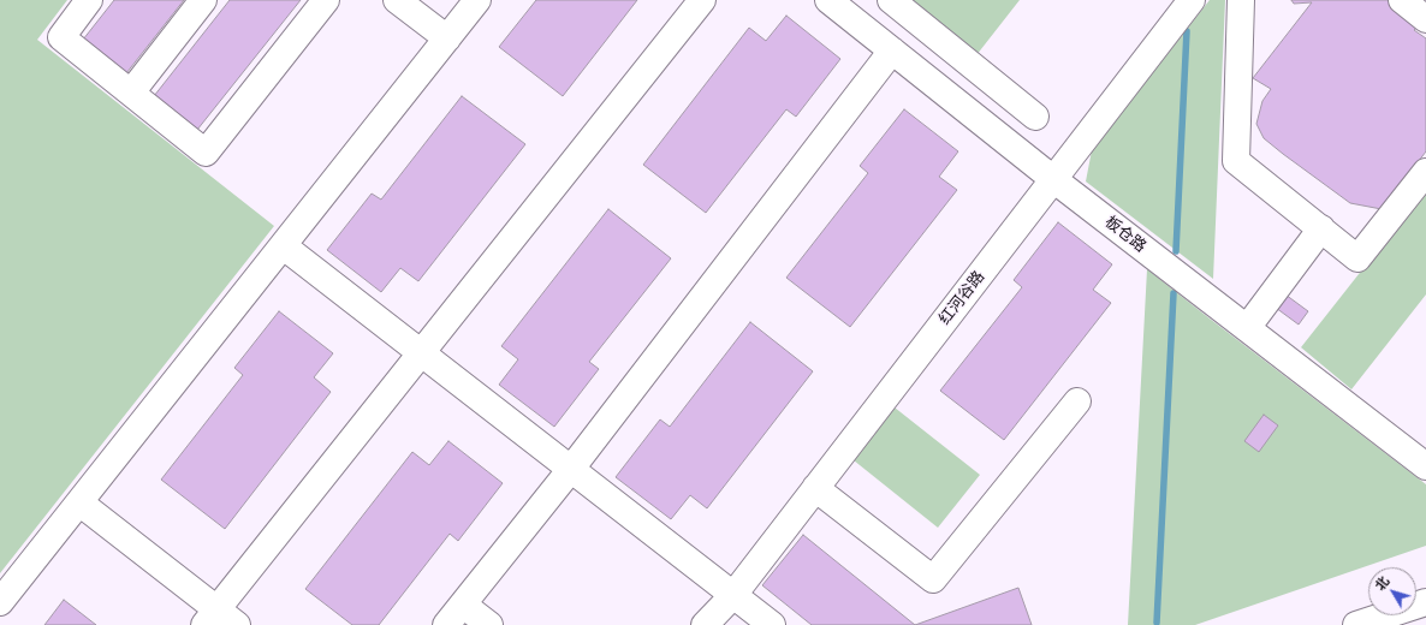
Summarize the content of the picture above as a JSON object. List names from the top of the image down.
{
  "streets": {
    "street": ["板仓路", "红河谷路"]
  },
  "crossings": [
    ["板仓路", "红河谷路"]
  ],
  "north": "top left"
}
